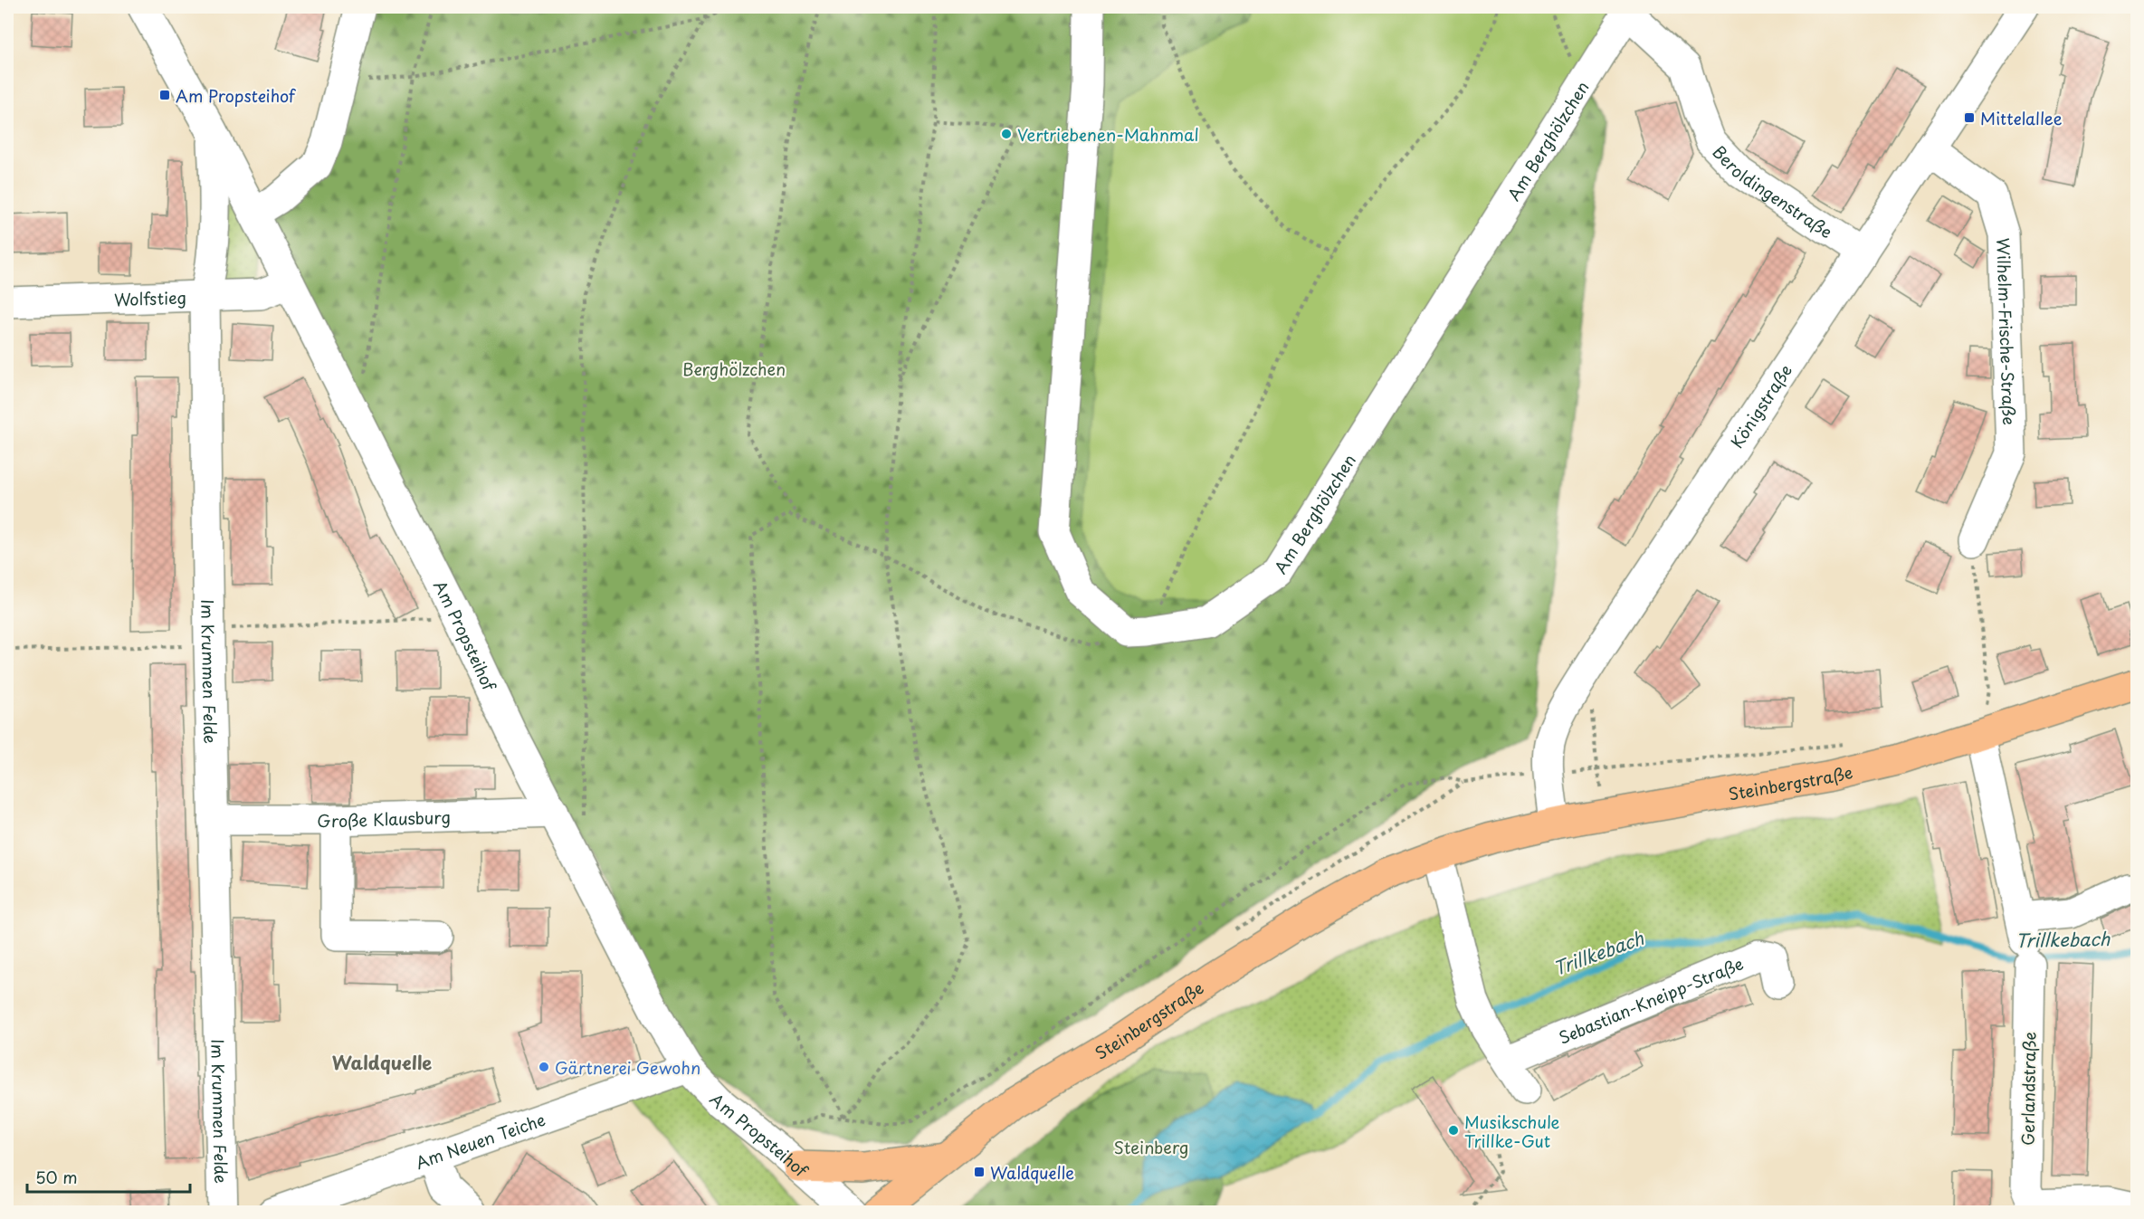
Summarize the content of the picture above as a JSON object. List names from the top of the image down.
{
  "streets": {
    "main road": ["Steinbergstraße"],
    "street": [
      "Am Berghölzchen",
      "Beroldingenstraße",
      "Wolfstieg",
      "Wilhelm-Frische-Straße",
      "Königstraße",
      "Am Propsteihof",
      "Im Krummen Felde",
      "Große Klausburg",
      "Sebastian-Kneipp-Straße",
      "Gerlandstraße",
      "Am Neuen Teiche"
    ]
  },
  "crossings": [
    ["Am Berghölzchen", "Beroldingenstraße"],
    ["Beroldingenstraße", "Königstraße"],
    ["Wolfstieg", "Am Propsteihof"],
    ["Wolfstieg", "Im Krummen Felde"],
    ["Wilhelm-Frische-Straße", "Königstraße"],
    ["Königstraße", "Steinbergstraße"],
    ["Am Propsteihof", "Im Krummen Felde"],
    ["Am Propsteihof", "Große Klausburg"],
    ["Am Propsteihof", "Am Neuen Teiche"],
    ["Im Krummen Felde", "Große Klausburg"],
    ["Steinbergstraße", "Gerlandstraße"]
  ],
  "districts": ["Waldquelle"],
  "water": ["Trillkebach"],
  "parks": ["Berghölzchen", "Steinberg"],
  "places": {
    "transit": ["Am Propsteihof", "Mittelallee", "Waldquelle"],
    "other": ["Vertriebenen-Mahnmal", "Gärtnerei Gewohn", "Musikschule Trillke-Gut"]
  },
  "scale_bar": "50 m"
}
